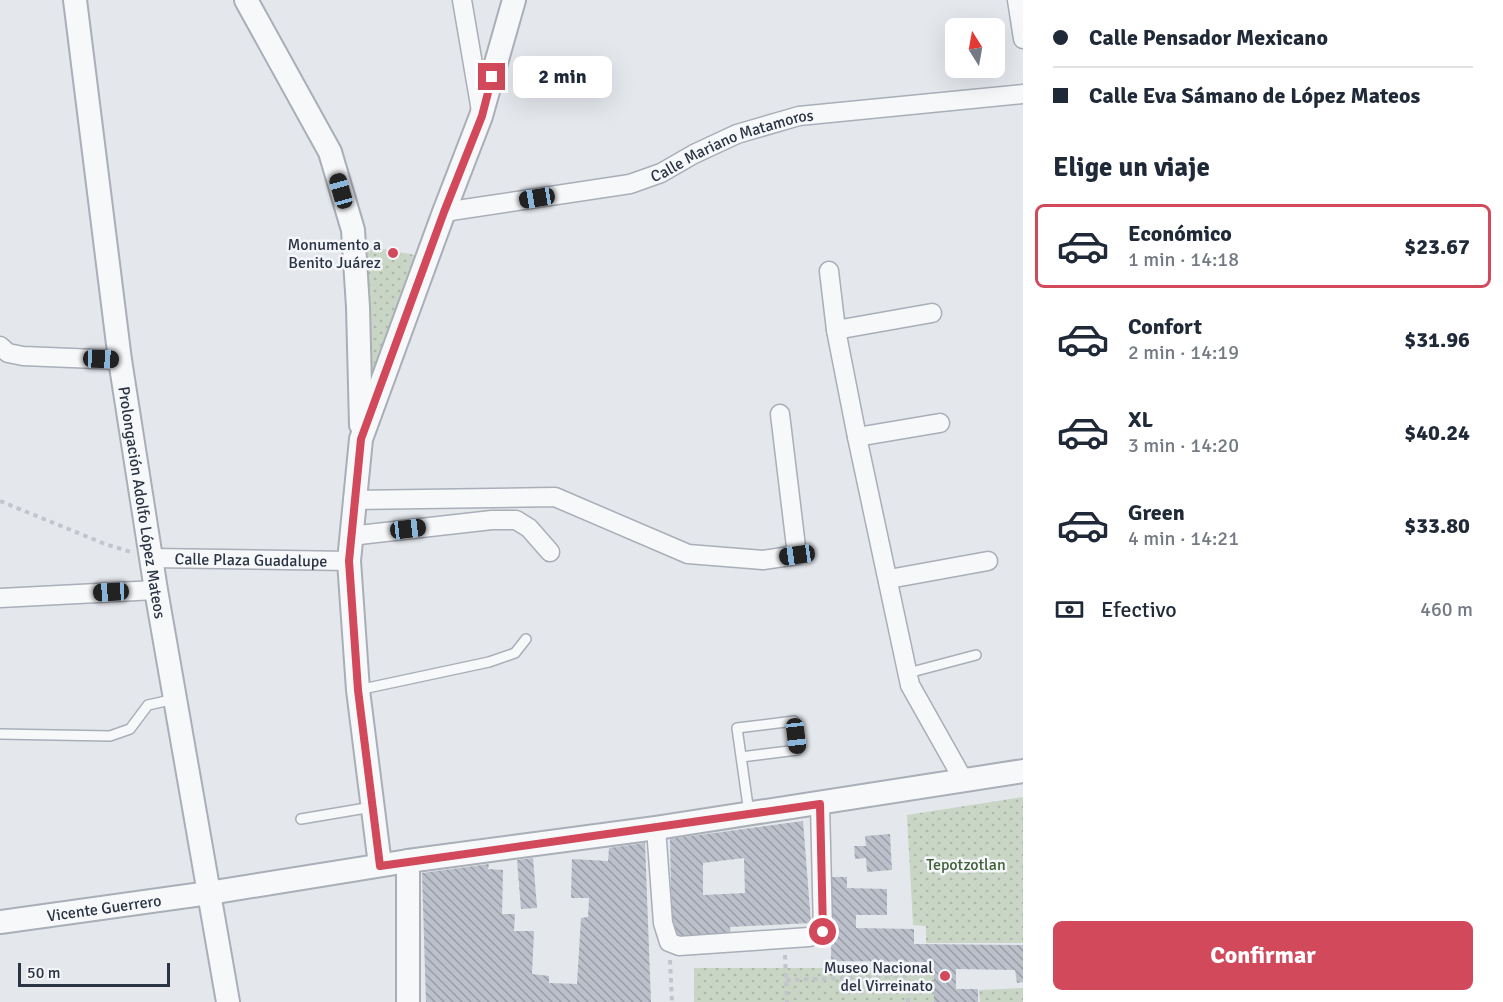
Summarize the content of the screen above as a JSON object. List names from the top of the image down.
{
  "streets": {
    "street": [
      "Calle Mariano Matamoros",
      "Prolongación Adolfo López Mateos",
      "Calle Plaza Guadalupe",
      "Vicente Guerrero"
    ]
  },
  "crossings": [
    ["Prolongación Adolfo López Mateos", "Calle Plaza Guadalupe"],
    ["Prolongación Adolfo López Mateos", "Vicente Guerrero"]
  ],
  "parks": ["Tepotzotlan"],
  "places": ["Monumento a Benito Juárez", "Museo Nacional del Virreinato"],
  "scale_bar": "50 m",
  "north": "top",
  "page": {
    "banner": ["Calle Pensador Mexicano", "Calle Eva Sámano de López Mateos"],
    "bubble": "2 min",
    "heading": "Elige un viaje",
    "list": [
      {
        "name": "Económico",
        "note": "1 min · 14:18",
        "value": "$23.67"
      },
      {
        "name": "Confort",
        "note": "2 min · 14:19",
        "value": "$31.96"
      },
      {
        "name": "XL",
        "note": "3 min · 14:20",
        "value": "$40.24"
      },
      {
        "name": "Green",
        "note": "4 min · 14:21",
        "value": "$33.80"
      }
    ],
    "pay": ["Efectivo", "460 m"],
    "buttons": "Confirmar",
    "scale": "50 m"
  }
}
